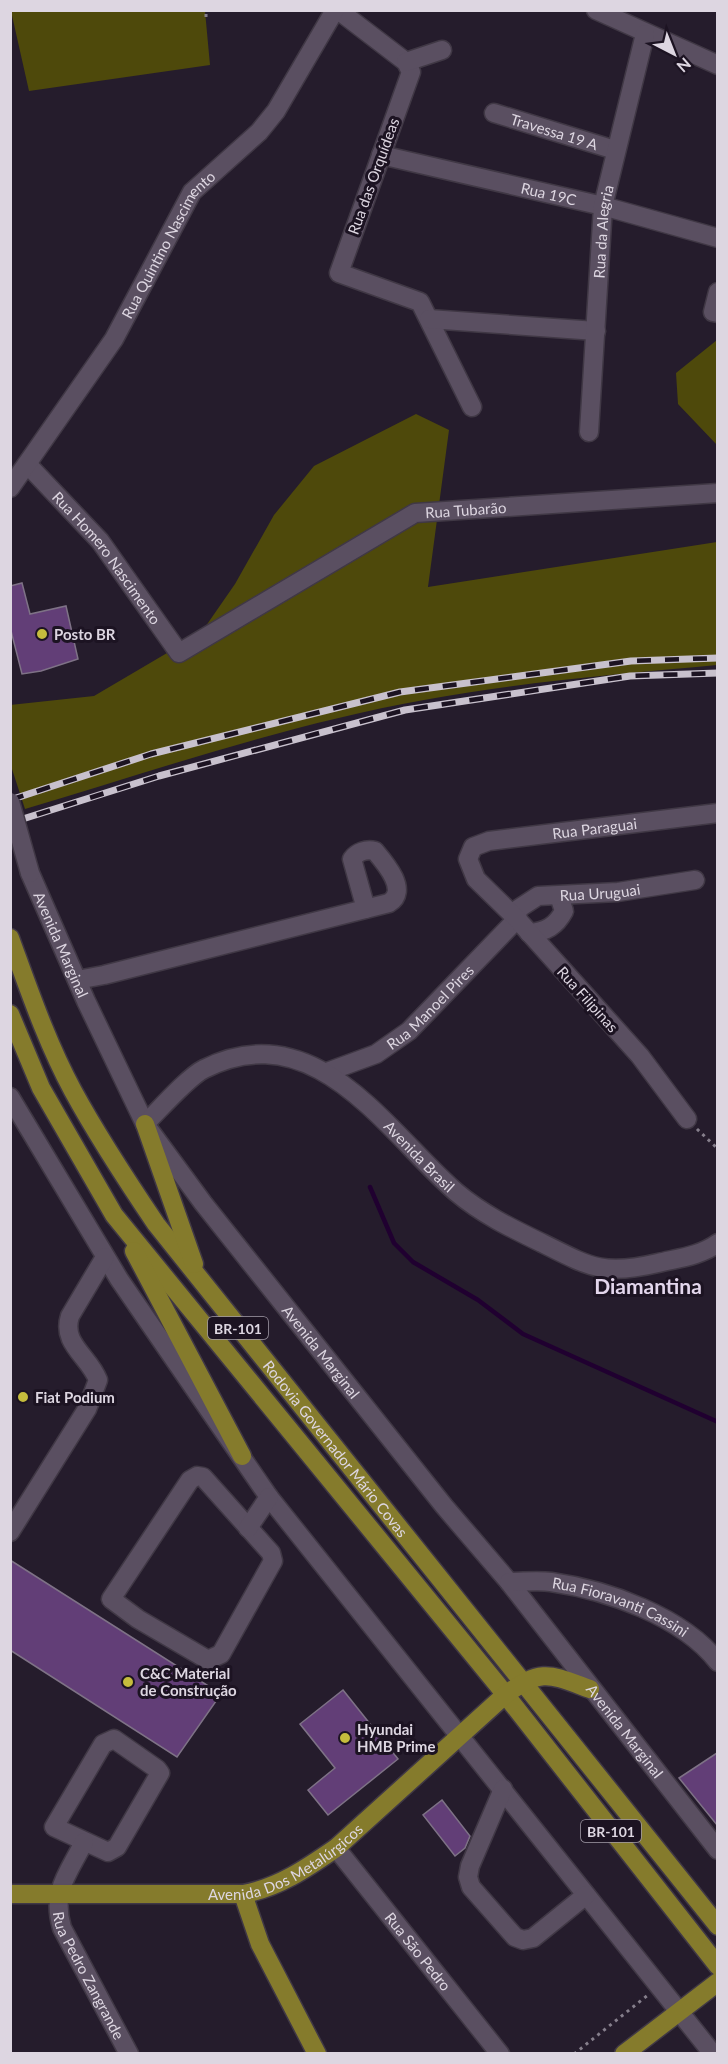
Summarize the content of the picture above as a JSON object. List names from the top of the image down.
{
  "streets": {
    "main road": ["BR-101", "Rodovia Governador Mário Covas", "Avenida Dos Metalúrgicos"],
    "street": [
      "Travessa 19 A",
      "Rua das Orquídeas",
      "Rua 19C",
      "Rua da Alegria",
      "Rua Quintino Nascimento",
      "Rua Tubarão",
      "Rua Homero Nascimento",
      "Rua Paraguai",
      "Rua Uruguai",
      "Avenida Marginal",
      "Rua Filipinas",
      "Rua Manoel Pires",
      "Avenida Brasil",
      "Rua Fioravanti Cassini",
      "Rua São Pedro",
      "Rua Pedro Zangrande"
    ]
  },
  "crossings": [
    ["Travessa 19 A", "Rua da Alegria"],
    ["Rua das Orquídeas", "Rua 19C"],
    ["Rua 19C", "Rua da Alegria"],
    ["Rua Quintino Nascimento", "Rua Homero Nascimento"],
    ["Rua Tubarão", "Rua Homero Nascimento"],
    ["Rua Paraguai", "Rua Filipinas"],
    ["Rua Uruguai", "Rua Filipinas"],
    ["Rua Uruguai", "Rua Manoel Pires"],
    ["Avenida Marginal", "Avenida Brasil"],
    ["Avenida Marginal", "Rua Fioravanti Cassini"],
    ["Rua Filipinas", "Rua Manoel Pires"],
    ["Rua Manoel Pires", "Avenida Brasil"],
    ["Rodovia Governador Mário Covas", "Avenida Dos Metalúrgicos"],
    ["Avenida Dos Metalúrgicos", "Rua São Pedro"],
    ["Avenida Dos Metalúrgicos", "Rua Pedro Zangrande"]
  ],
  "districts": ["Diamantina"],
  "places": [
    "Posto BR",
    "Fiat Podium",
    "C&C Material de Construção",
    "Hyundai HMB Prime"
  ],
  "north": "bottom right"
}
